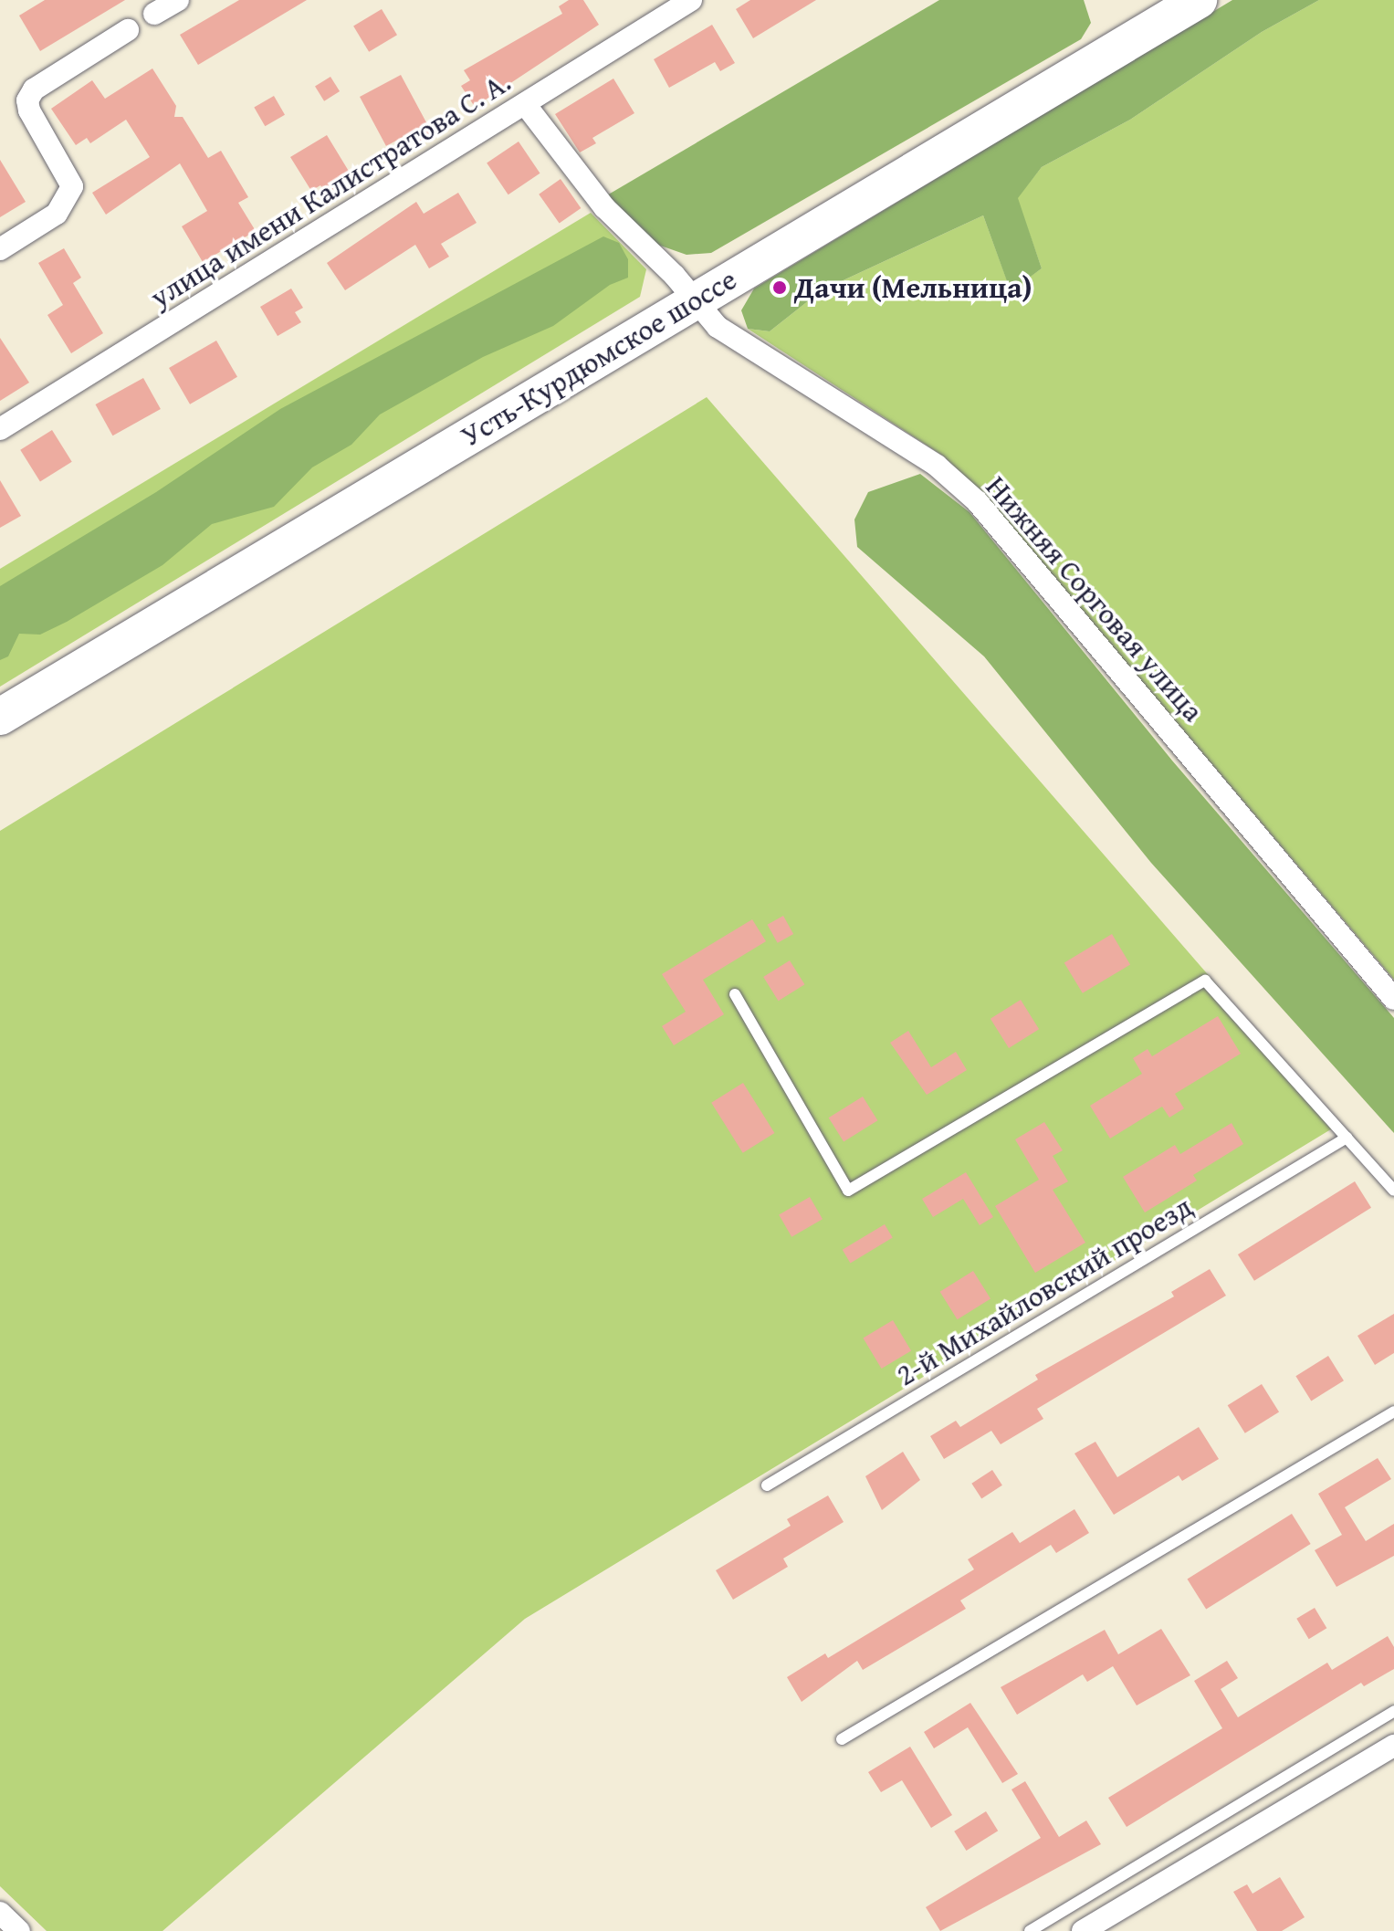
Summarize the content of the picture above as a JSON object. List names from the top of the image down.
{
  "streets": {
    "main road": ["Усть-Курдюмское шоссе"],
    "street": ["улица имени Калистратова С. А.", "Нижняя Сорговая улица"],
    "lane": ["2-й Михайловский проезд"]
  },
  "crossings": [
    ["улица имени Калистратова С. А.", "Нижняя Сорговая улица"],
    ["Усть-Курдюмское шоссе", "Нижняя Сорговая улица"]
  ],
  "places": ["Дачи (Мельница)"]
}
